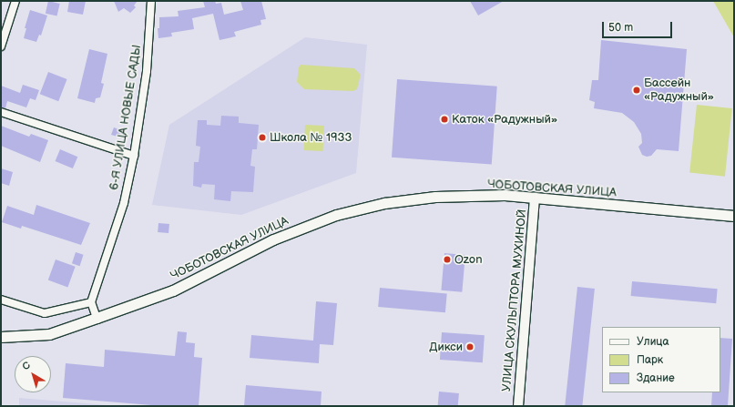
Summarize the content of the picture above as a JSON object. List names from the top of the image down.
{
  "streets": {
    "main road": ["ЧОБОТОВСКАЯ УЛИЦА"],
    "street": ["6-Я УЛИЦА НОВЫЕ САДЫ", "УЛИЦА СКУЛЬПТОРА МУХИНОЙ"]
  },
  "crossings": [
    ["ЧОБОТОВСКАЯ УЛИЦА", "УЛИЦА СКУЛЬПТОРА МУХИНОЙ"]
  ],
  "places": [
    "Бассейн «Радужный»",
    "Каток «Радужный»",
    "Школа № 1933",
    "Ozon",
    "Дикси"
  ],
  "legend": ["Улица", "Парк", "Здание"],
  "scale_bar": "50 m",
  "north": "top left"
}
